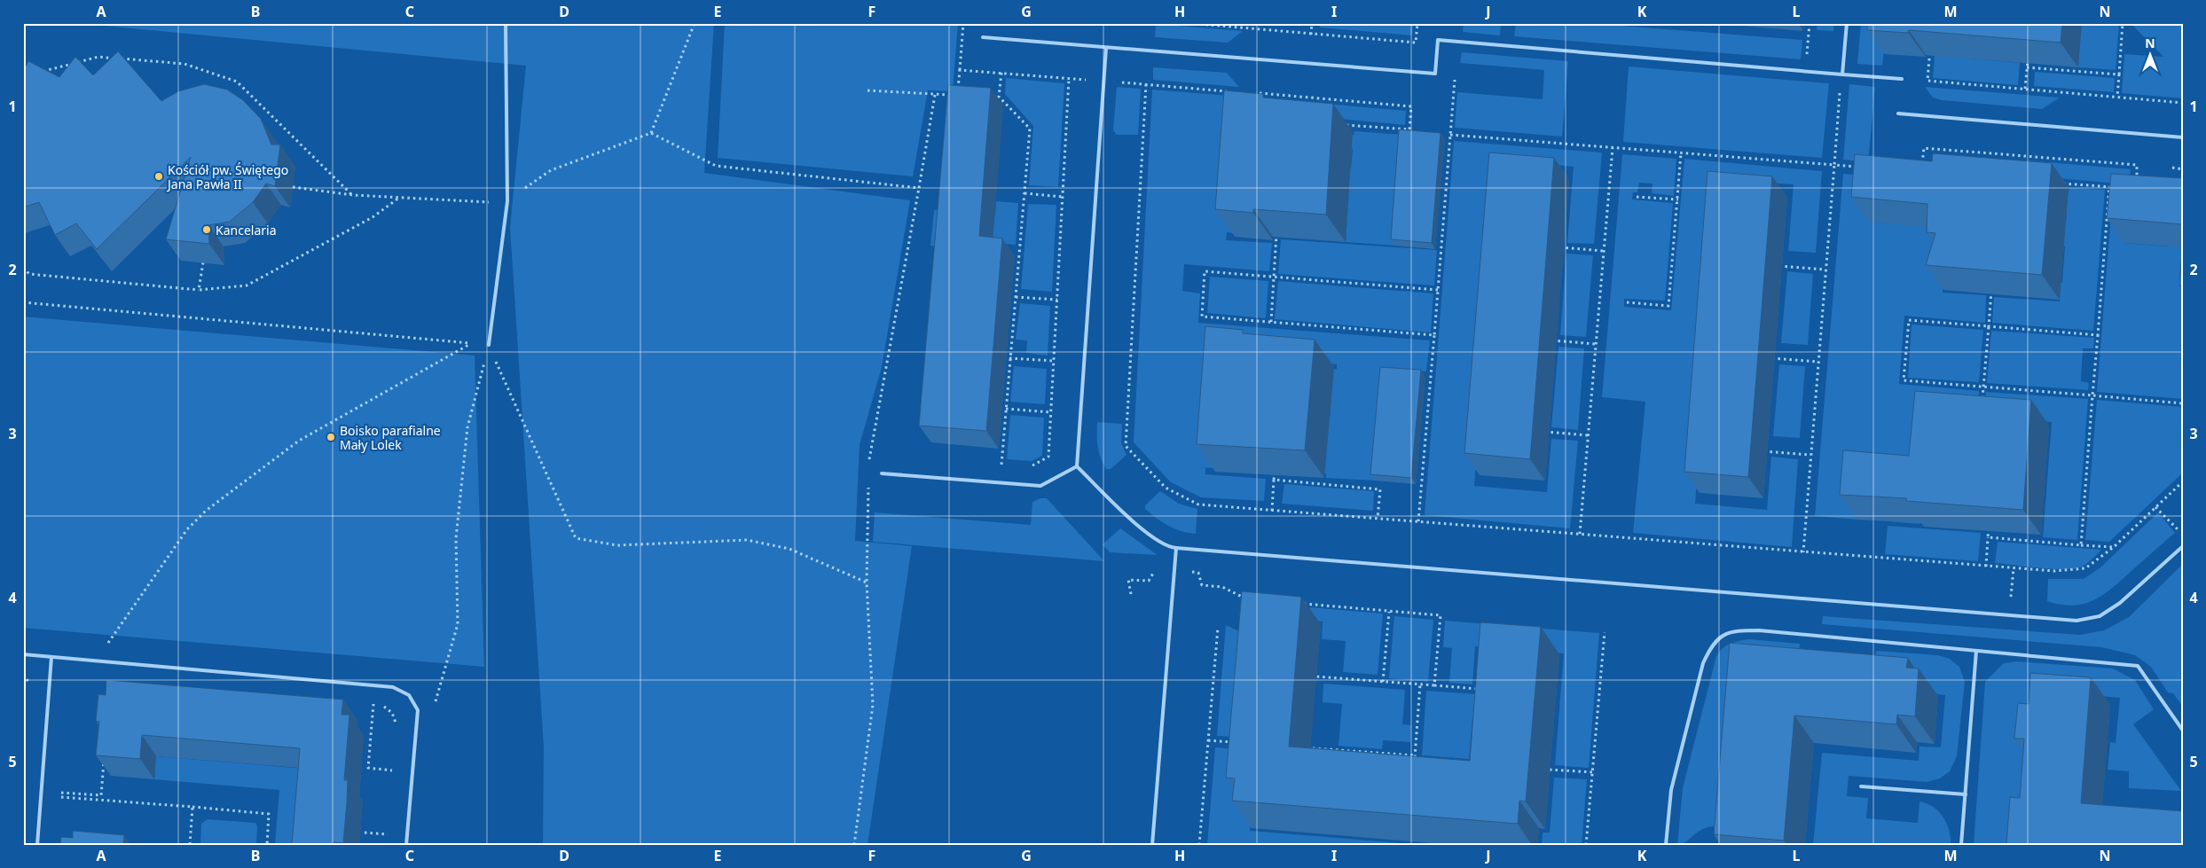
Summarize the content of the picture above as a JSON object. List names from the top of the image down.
{
  "places": ["Kościół pw. Świętego Jana Pawła II", "Kancelaria", "Boisko parafialne Mały Lolek"],
  "north": "top",
  "grid": {
    "columns": [
      "A",
      "B",
      "C",
      "D",
      "E",
      "F",
      "G",
      "H",
      "I",
      "J",
      "K",
      "L",
      "M",
      "N"
    ],
    "rows": [
      "1",
      "2",
      "3",
      "4",
      "5"
    ]
  }
}
